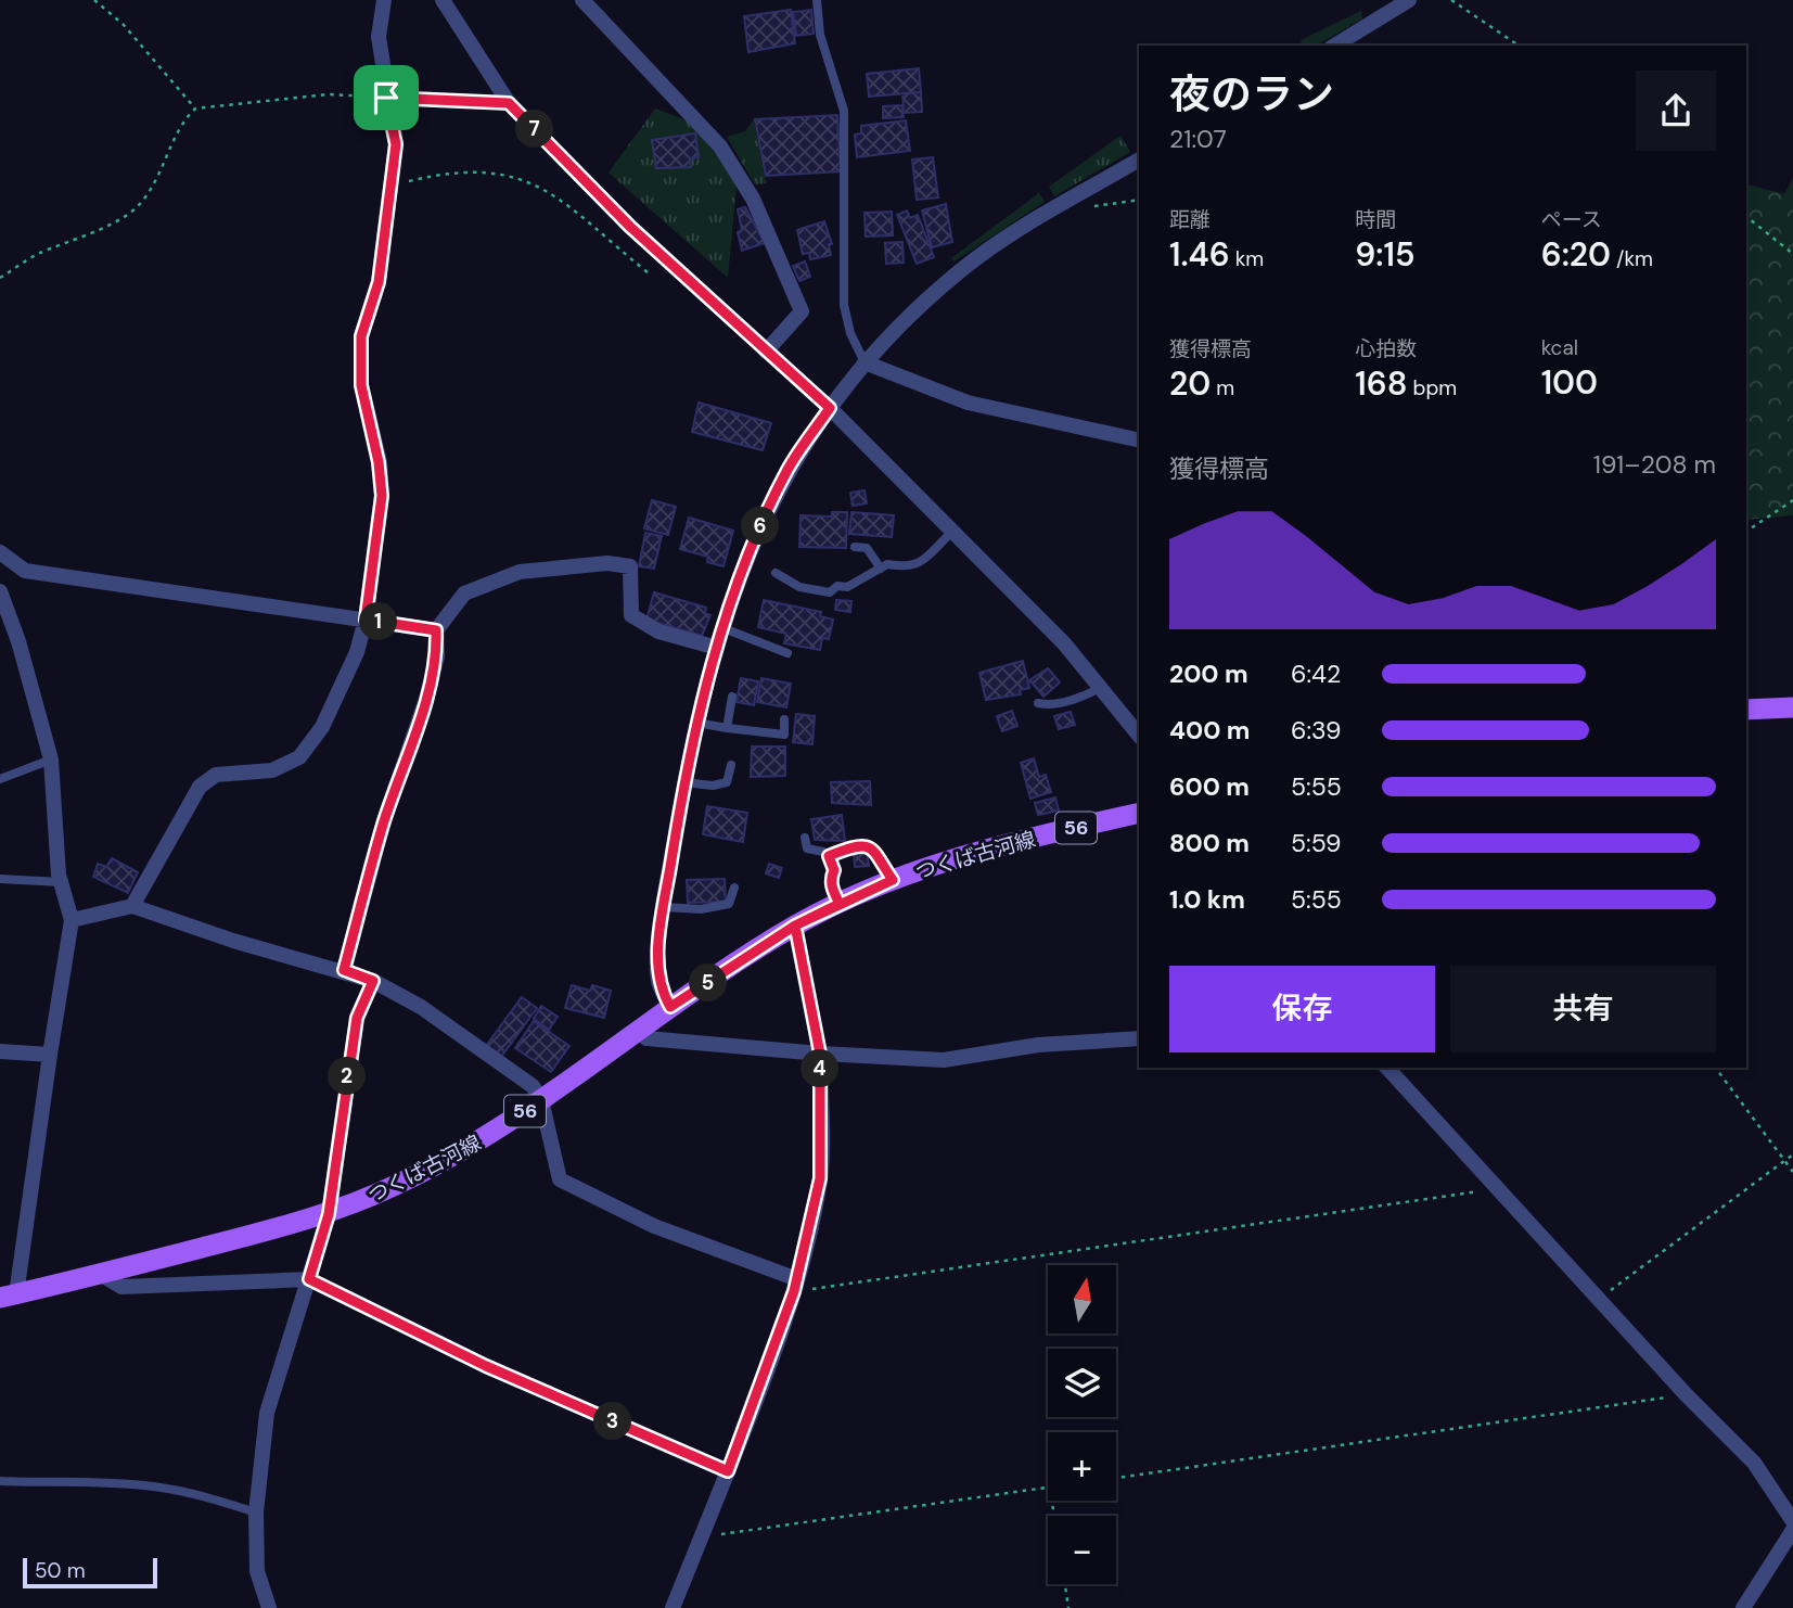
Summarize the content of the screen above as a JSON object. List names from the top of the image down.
{
  "streets": {
    "main road": ["56", "つくば古河線"]
  },
  "scale_bar": "50 m",
  "north": "top",
  "page": {
    "heading": ["夜のラン", "21:07"],
    "pins": [
      "7",
      "6",
      "1",
      "5",
      "4",
      "2",
      "3"
    ],
    "stats": [
      ["距離", "1.46 km"],
      ["時間", "9:15"],
      ["ペース", "6:20 /km"],
      ["獲得標高", "20 m"],
      ["心拍数", "168 bpm"],
      ["kcal", "100"]
    ],
    "chart": ["獲得標高", "191–208 m"],
    "list": [
      {
        "name": "200 m",
        "note": "6:42"
      },
      {
        "name": "400 m",
        "note": "6:39"
      },
      {
        "name": "600 m",
        "note": "5:55"
      },
      {
        "name": "800 m",
        "note": "5:59"
      },
      {
        "name": "1.0 km",
        "note": "5:55"
      }
    ],
    "buttons": ["保存", "共有"],
    "map_buttons": ["+", "−"],
    "scale": "50 m"
  }
}
